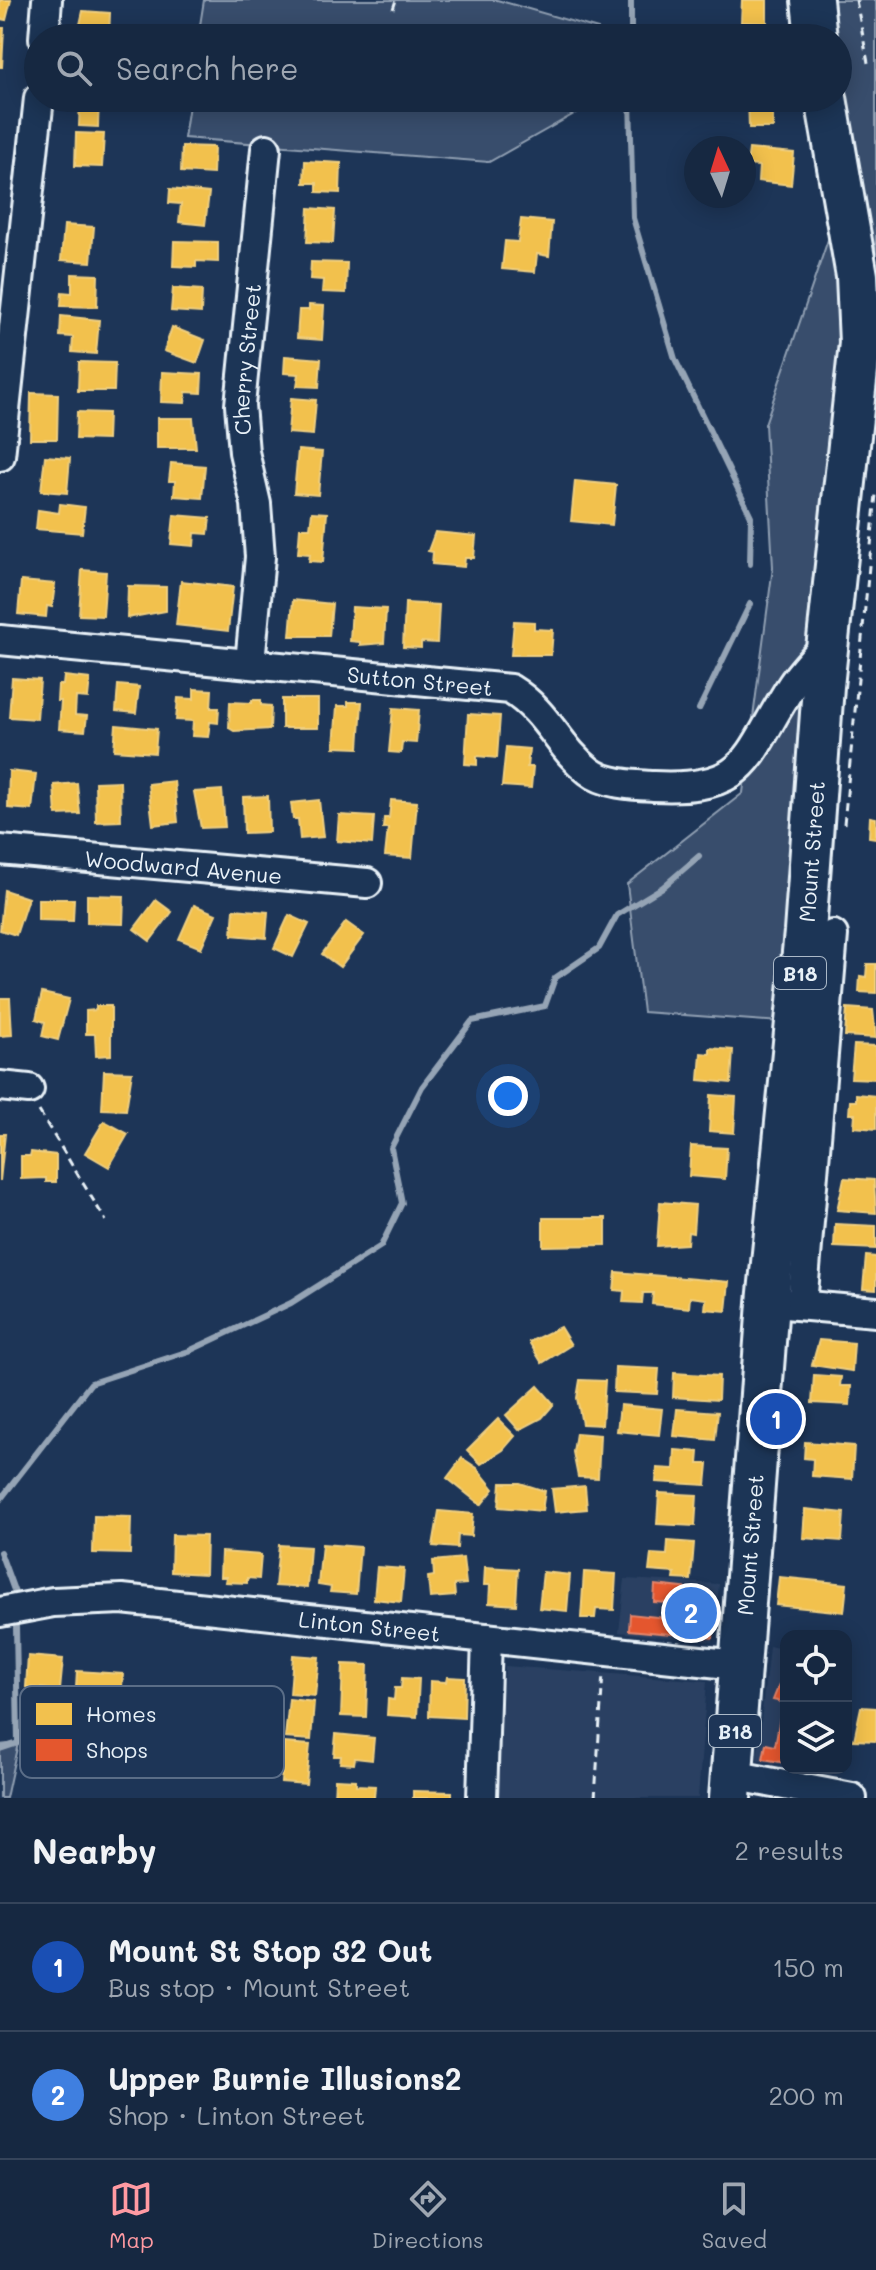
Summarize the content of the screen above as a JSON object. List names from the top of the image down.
{
  "streets": {
    "highway": ["Mount Street", "B18"],
    "street": [
      "Cherry Street",
      "Sutton Street",
      "Woodward Avenue",
      "Linton Street"
    ]
  },
  "crossings": [
    ["Cherry Street", "Sutton Street"],
    ["Sutton Street", "Mount Street"],
    ["Mount Street", "Linton Street"]
  ],
  "legend": ["Homes", "Shops"],
  "north": "top",
  "page": {
    "search": "Search here",
    "pins": ["1", "2"],
    "heading": ["Nearby", "2 results"],
    "list": [
      {
        "mark": "1",
        "name": "Mount St Stop 32 Out",
        "note": "Bus stop · Mount Street",
        "value": "150 m"
      },
      {
        "mark": "2",
        "name": "Upper Burnie Illusions2",
        "note": "Shop · Linton Street",
        "value": "200 m"
      }
    ],
    "nav": ["Map", "Directions", "Saved"]
  }
}
